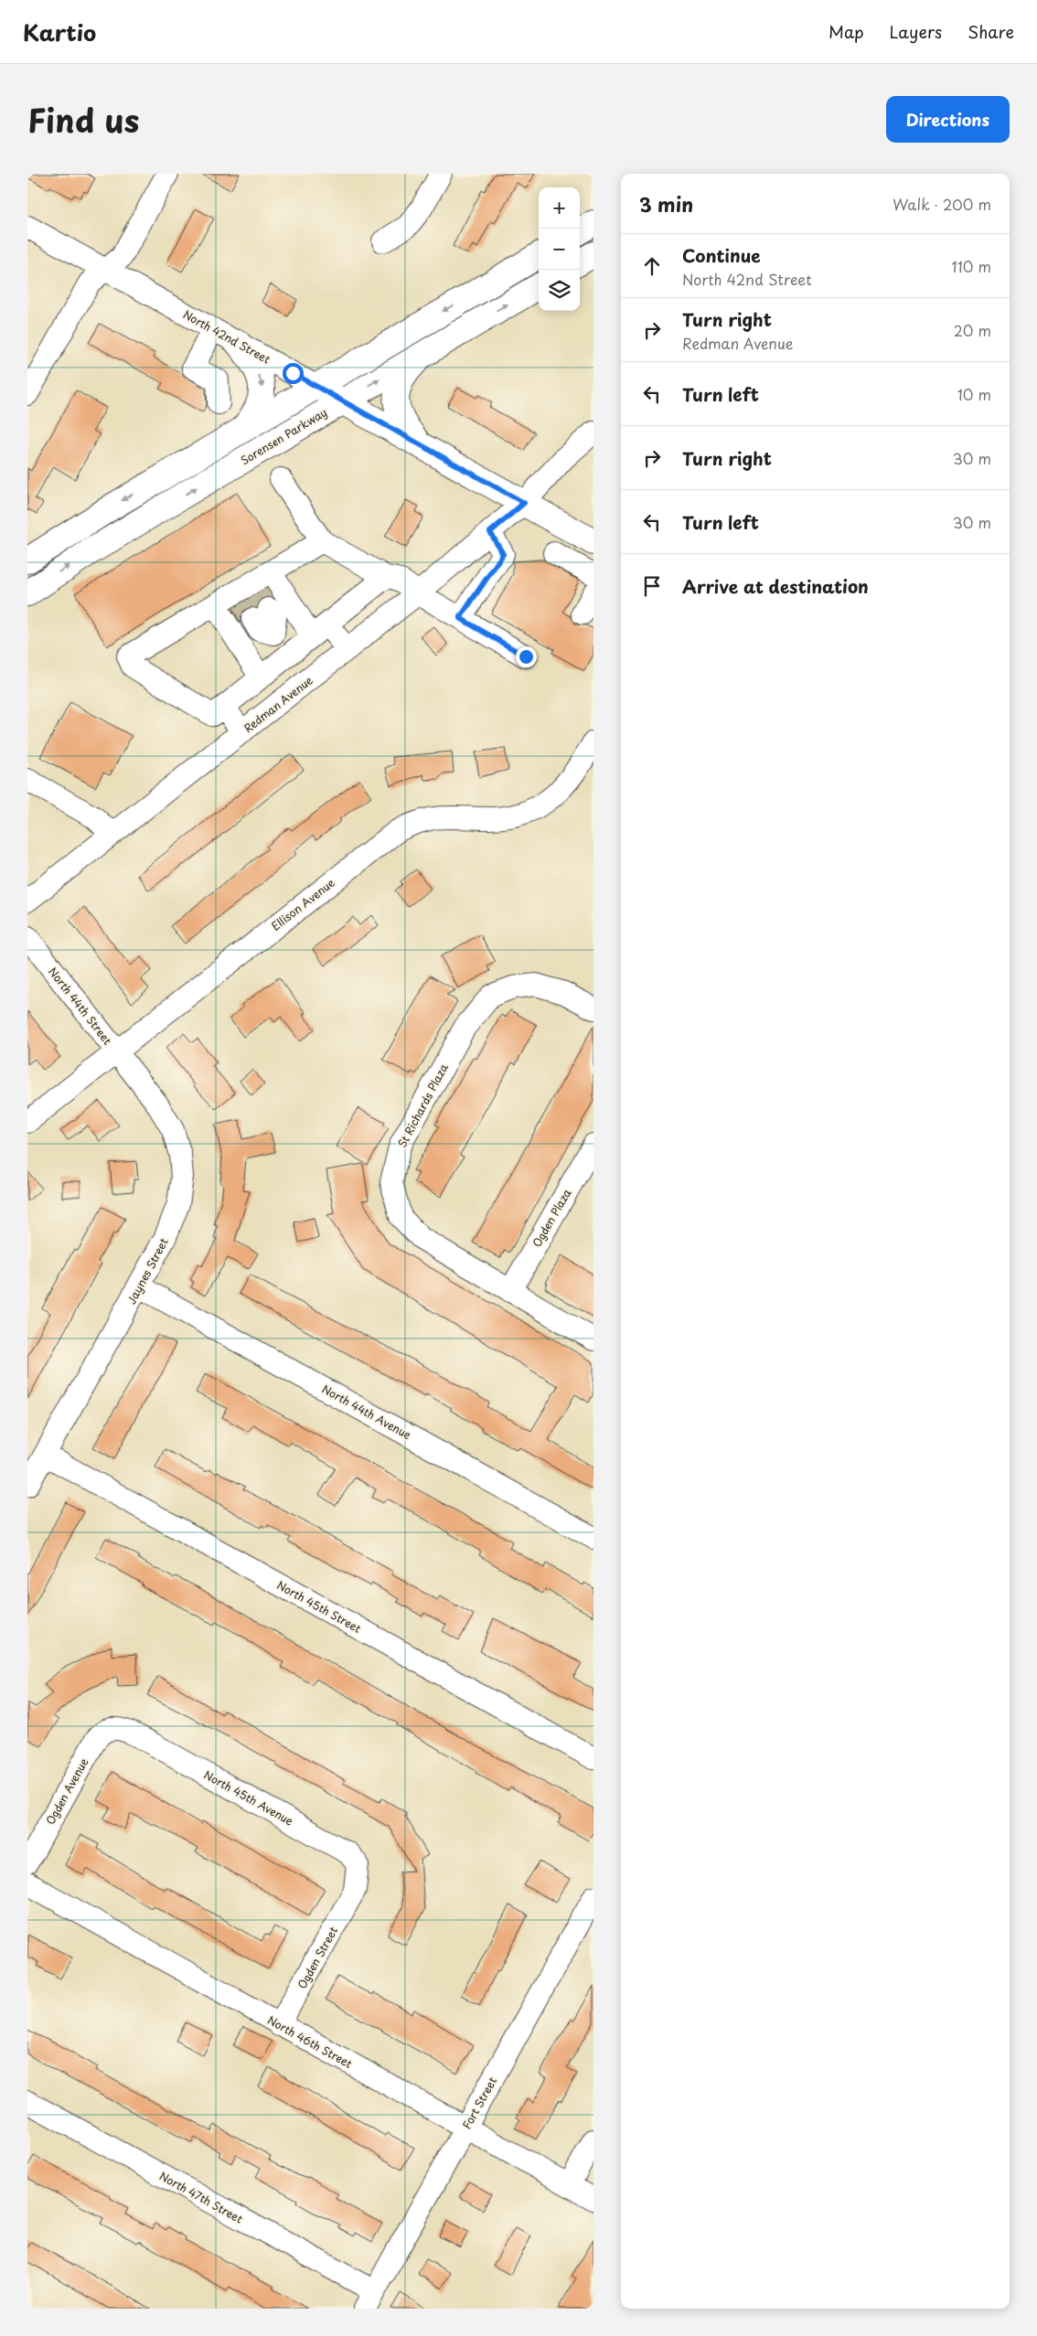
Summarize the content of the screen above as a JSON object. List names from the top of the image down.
{
  "streets": {
    "main road": ["North 42nd Street", "Sorensen Parkway"],
    "street": [
      "Redman Avenue",
      "Ellison Avenue",
      "North 44th Street",
      "St Richards Plaza",
      "Ogden Plaza",
      "Jaynes Street",
      "North 44th Avenue",
      "North 45th Street",
      "Ogden Avenue",
      "North 45th Avenue",
      "Ogden Street",
      "North 46th Street",
      "Fort Street",
      "North 47th Street"
    ]
  },
  "crossings": [
    ["North 42nd Street", "Sorensen Parkway"],
    ["North 42nd Street", "Redman Avenue"],
    ["Ellison Avenue", "North 44th Street"],
    ["Ellison Avenue", "Jaynes Street"],
    ["North 44th Street", "Jaynes Street"],
    ["St Richards Plaza", "Ogden Plaza"],
    ["Jaynes Street", "North 44th Avenue"],
    ["Jaynes Street", "North 45th Street"],
    ["Ogden Avenue", "North 45th Avenue"],
    ["North 45th Avenue", "Ogden Street"],
    ["Ogden Street", "North 46th Street"],
    ["North 46th Street", "Fort Street"],
    ["Fort Street", "North 47th Street"]
  ],
  "page": {
    "header": "Kartio",
    "nav": ["Map", "Layers", "Share"],
    "title": "Find us",
    "buttons": "Directions",
    "heading": ["3 min", "Walk · 200 m"],
    "map_buttons": ["+", "−"],
    "list": [
      ["Continue", "North 42nd Street", "110 m"],
      ["Turn right", "Redman Avenue", "20 m"],
      ["Turn left", "10 m"],
      ["Turn right", "30 m"],
      ["Turn left", "30 m"],
      "Arrive at destination"
    ]
  }
}
